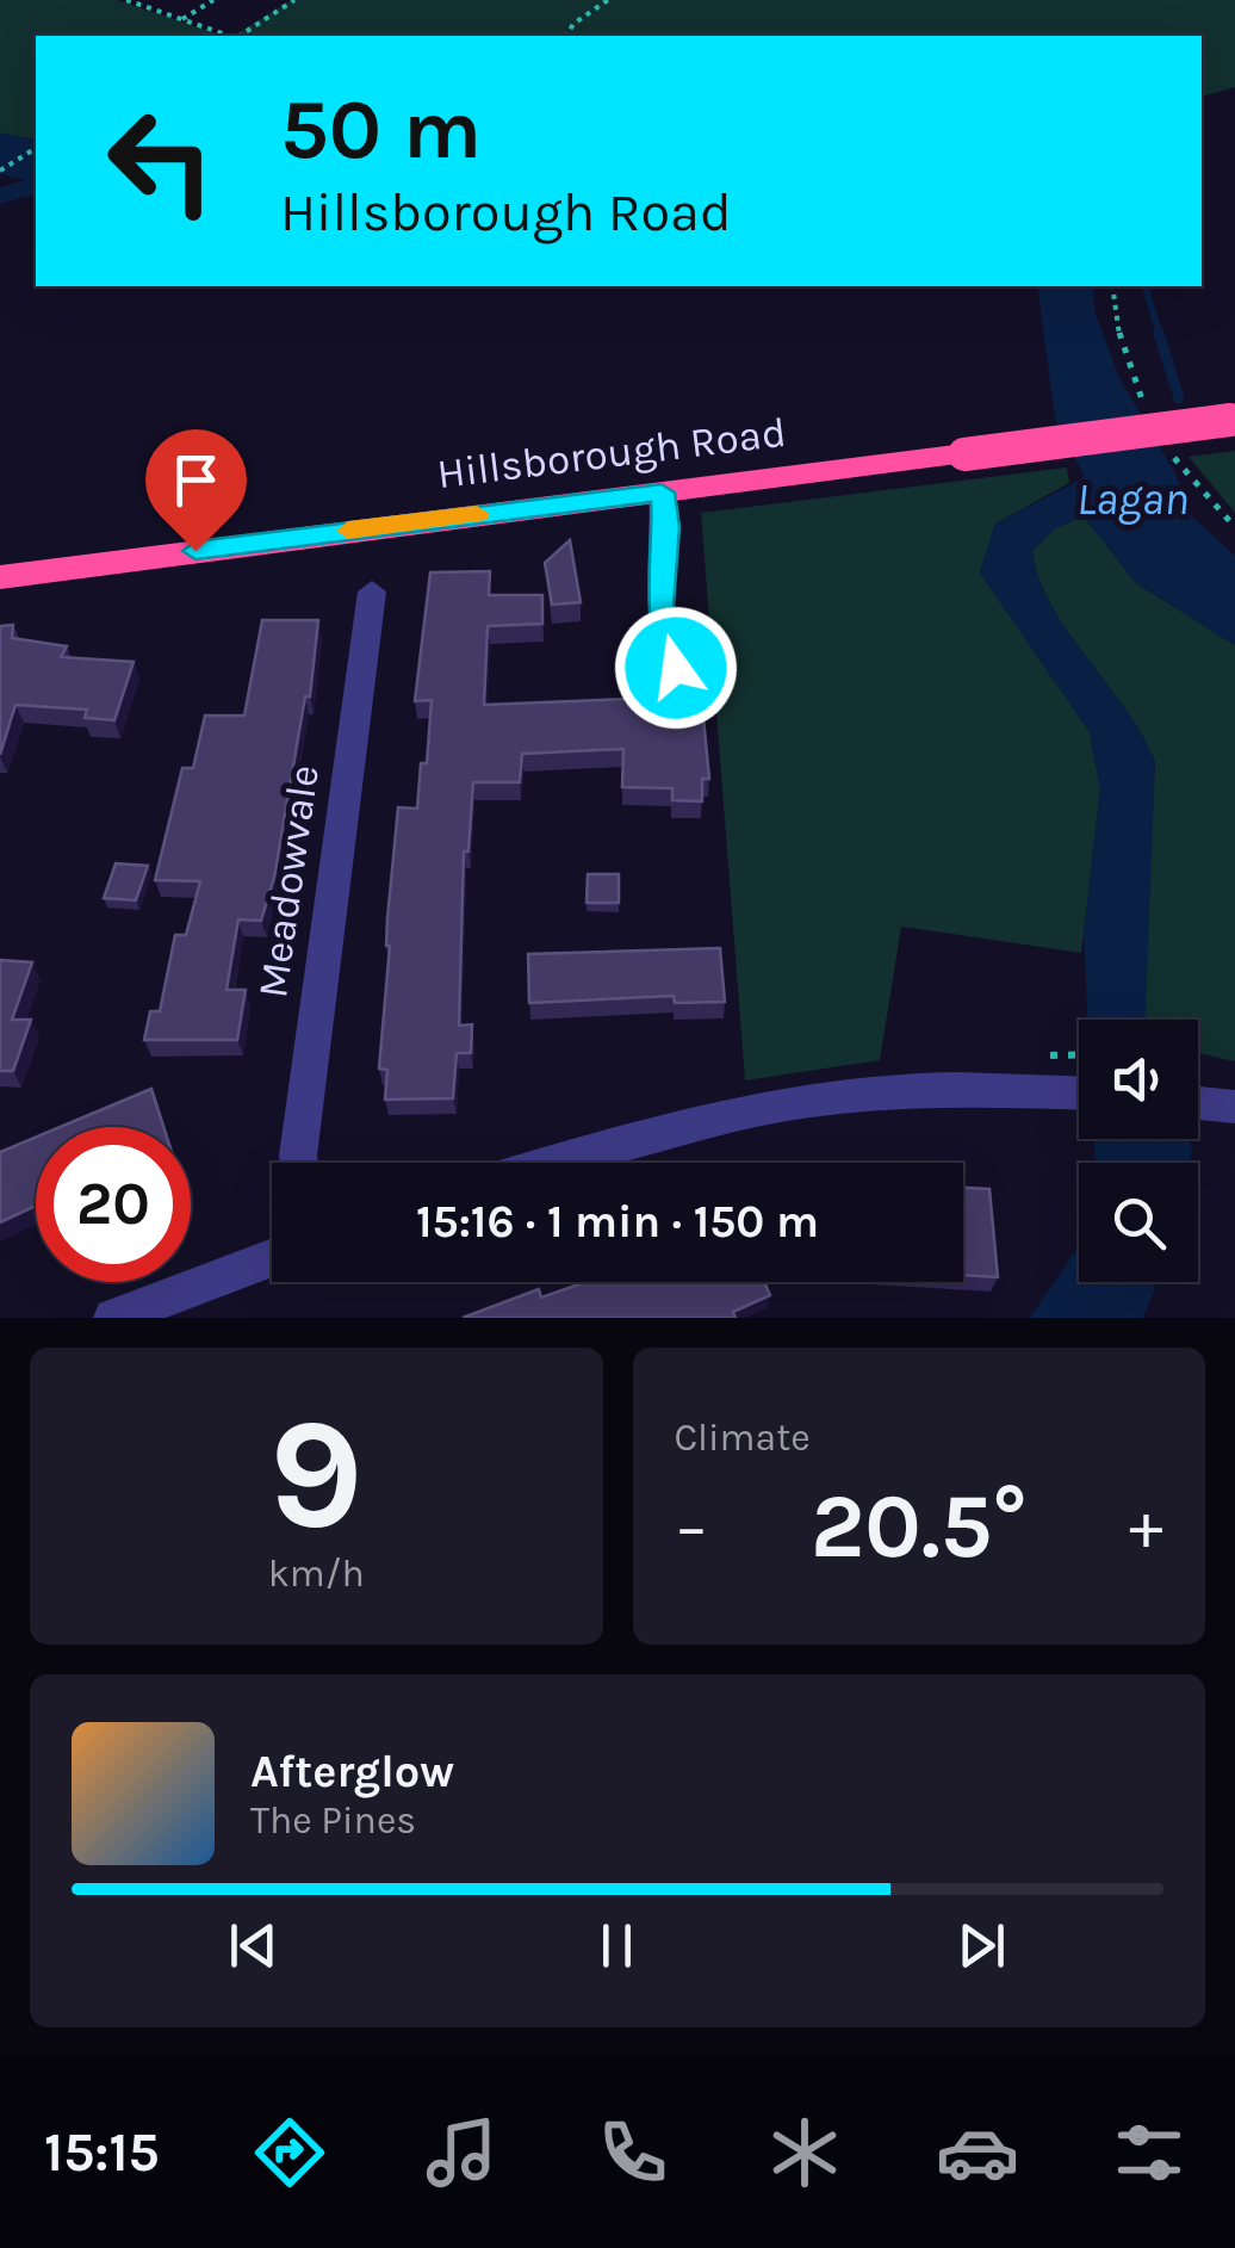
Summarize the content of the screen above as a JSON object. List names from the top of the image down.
{
  "streets": {
    "highway": ["Hillsborough Road"],
    "street": ["Meadowvale"]
  },
  "water": ["Lagan"],
  "page": {
    "turn": ["50 m", "Hillsborough Road"],
    "limit": "20",
    "trip": "15:16 · 1 min · 150 m",
    "tile": [
      ["9", "km/h"],
      "Climate"
    ],
    "heat": ["−", "20.5°", "+"],
    "song": ["Afterglow", "The Pines"],
    "tabs": "15:15"
  }
}
